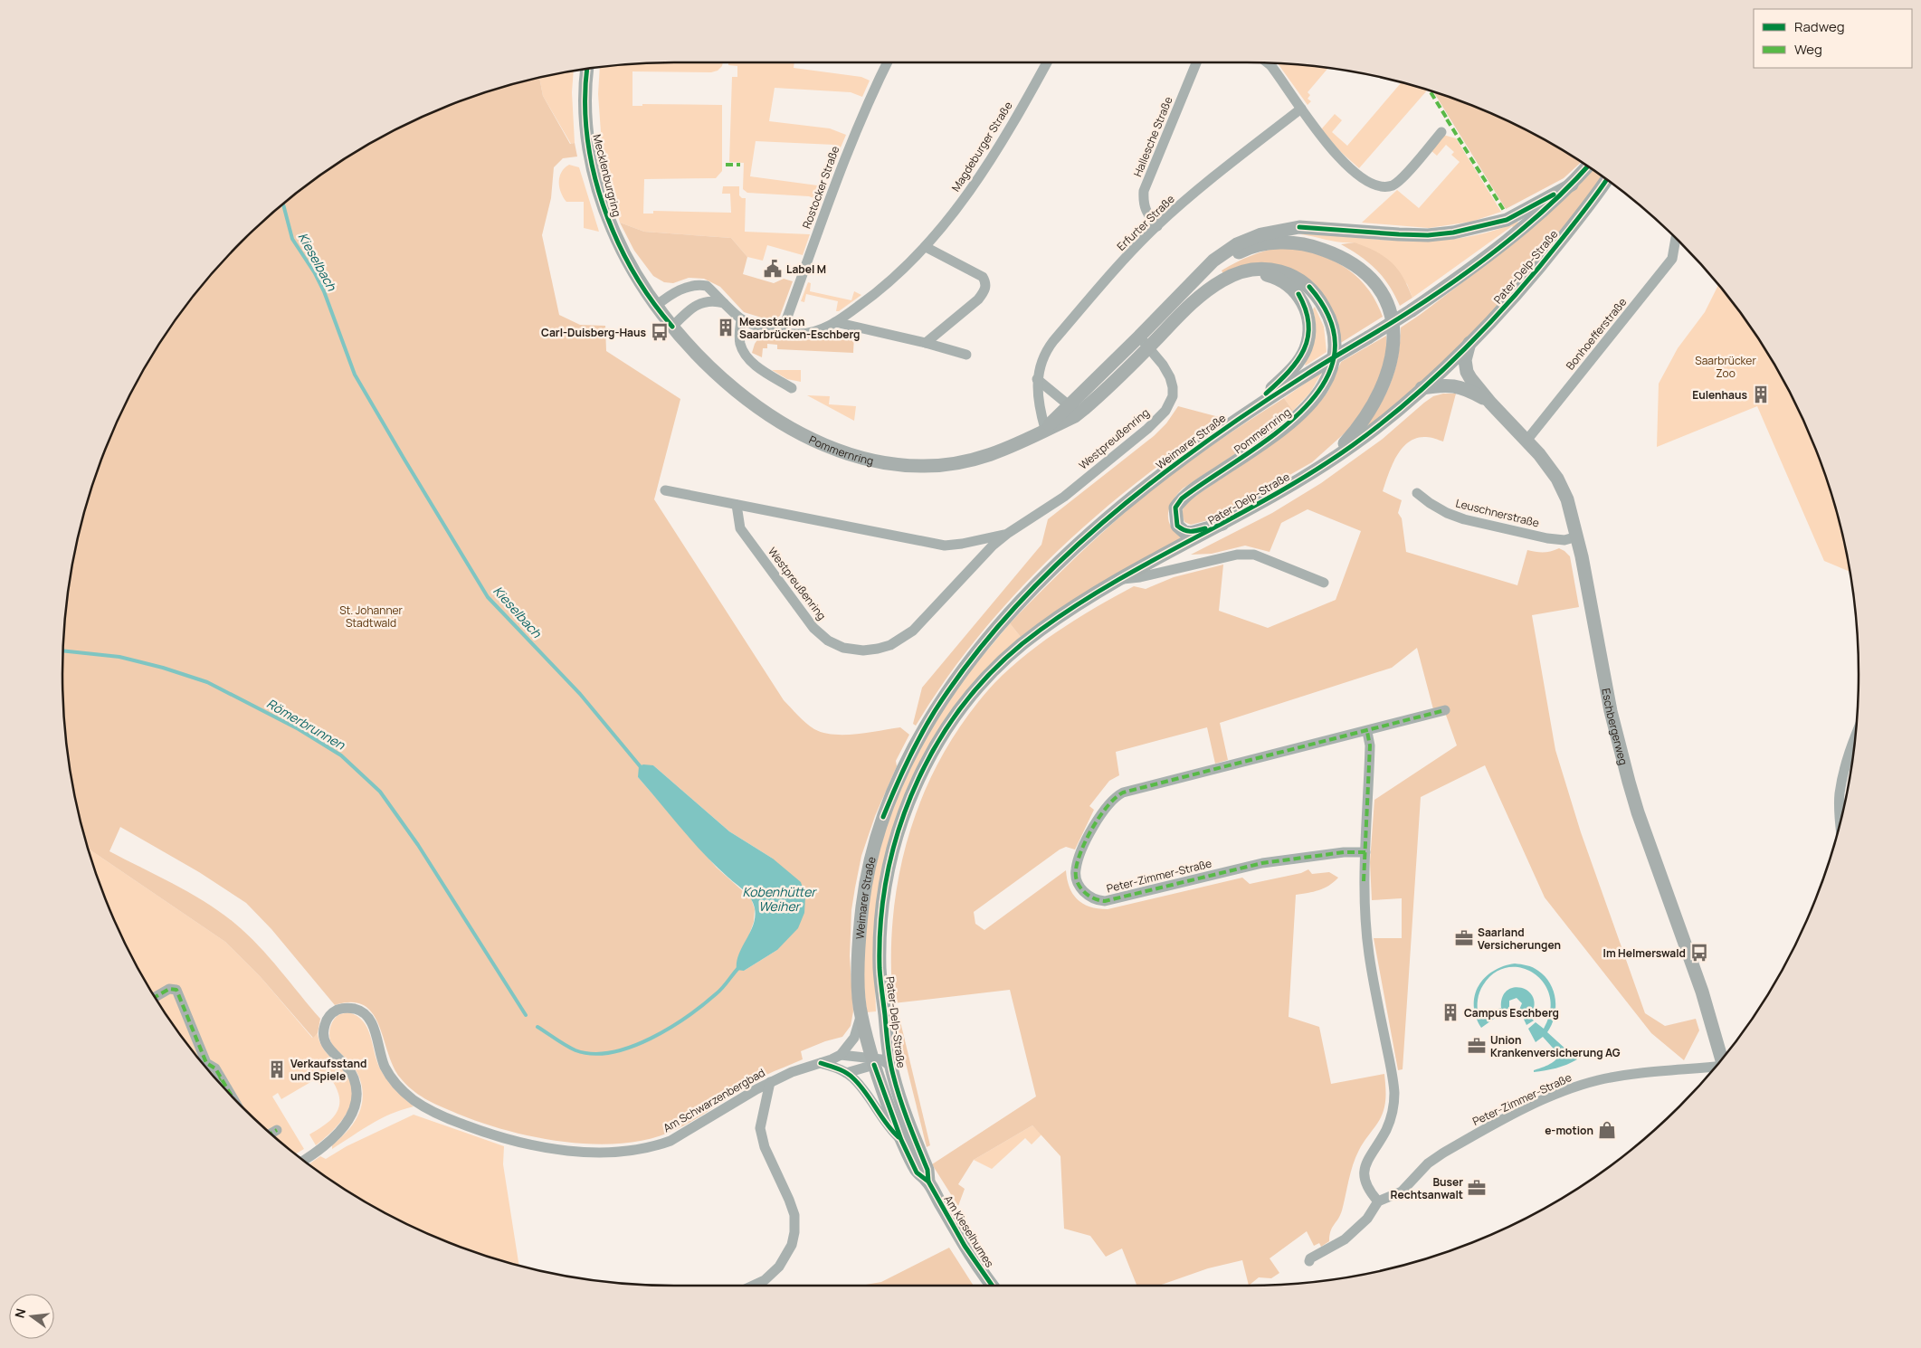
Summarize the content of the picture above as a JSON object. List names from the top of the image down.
{
  "streets": {
    "street": [
      "Hallesche Straße",
      "Magdeburger Straße",
      "Mecklenburgring",
      "Rostocker Straße",
      "Erfurter Straße",
      "Pater-Delp-Straße",
      "Bonhoefferstraße",
      "Pommernring",
      "Westpreußenring",
      "Weimarer Straße",
      "Leuschnerstraße",
      "Eschbergerweg",
      "Peter-Zimmer-Straße",
      "Am Schwarzenbergbad",
      "Am Kieselhumes"
    ]
  },
  "crossings": [
    ["Hallesche Straße", "Erfurter Straße"],
    ["Magdeburger Straße", "Mecklenburgring"],
    ["Magdeburger Straße", "Rostocker Straße"],
    ["Mecklenburgring", "Pommernring"],
    ["Erfurter Straße", "Pommernring"],
    ["Pater-Delp-Straße", "Pommernring"],
    ["Pater-Delp-Straße", "Weimarer Straße"],
    ["Pater-Delp-Straße", "Eschbergerweg"],
    ["Pater-Delp-Straße", "Am Schwarzenbergbad"],
    ["Pater-Delp-Straße", "Am Kieselhumes"],
    ["Bonhoefferstraße", "Eschbergerweg"],
    ["Pommernring", "Westpreußenring"],
    ["Pommernring", "Weimarer Straße"],
    ["Weimarer Straße", "Am Schwarzenbergbad"],
    ["Weimarer Straße", "Am Kieselhumes"],
    ["Leuschnerstraße", "Eschbergerweg"]
  ],
  "water": ["Kieselbach", "Römerbrunnen", "Kobenhütter Weiher"],
  "parks": ["Saarbrücker Zoo", "St. Johanner Stadtwald"],
  "places": {
    "public building": ["Label M"],
    "building": [
      "Messstation Saarbrücken-Eschberg",
      "Eulenhaus",
      "Campus Eschberg",
      "Verkaufsstand und Spiele"
    ],
    "bus stop": ["Carl-Duisberg-Haus", "Im Helmerswald"],
    "office": ["Saarland Versicherungen", "Union Krankenversicherung AG", "Buser Rechtsanwalt"],
    "shop": ["e-motion"]
  },
  "legend": ["Radweg", "Weg"],
  "north": "left"
}
